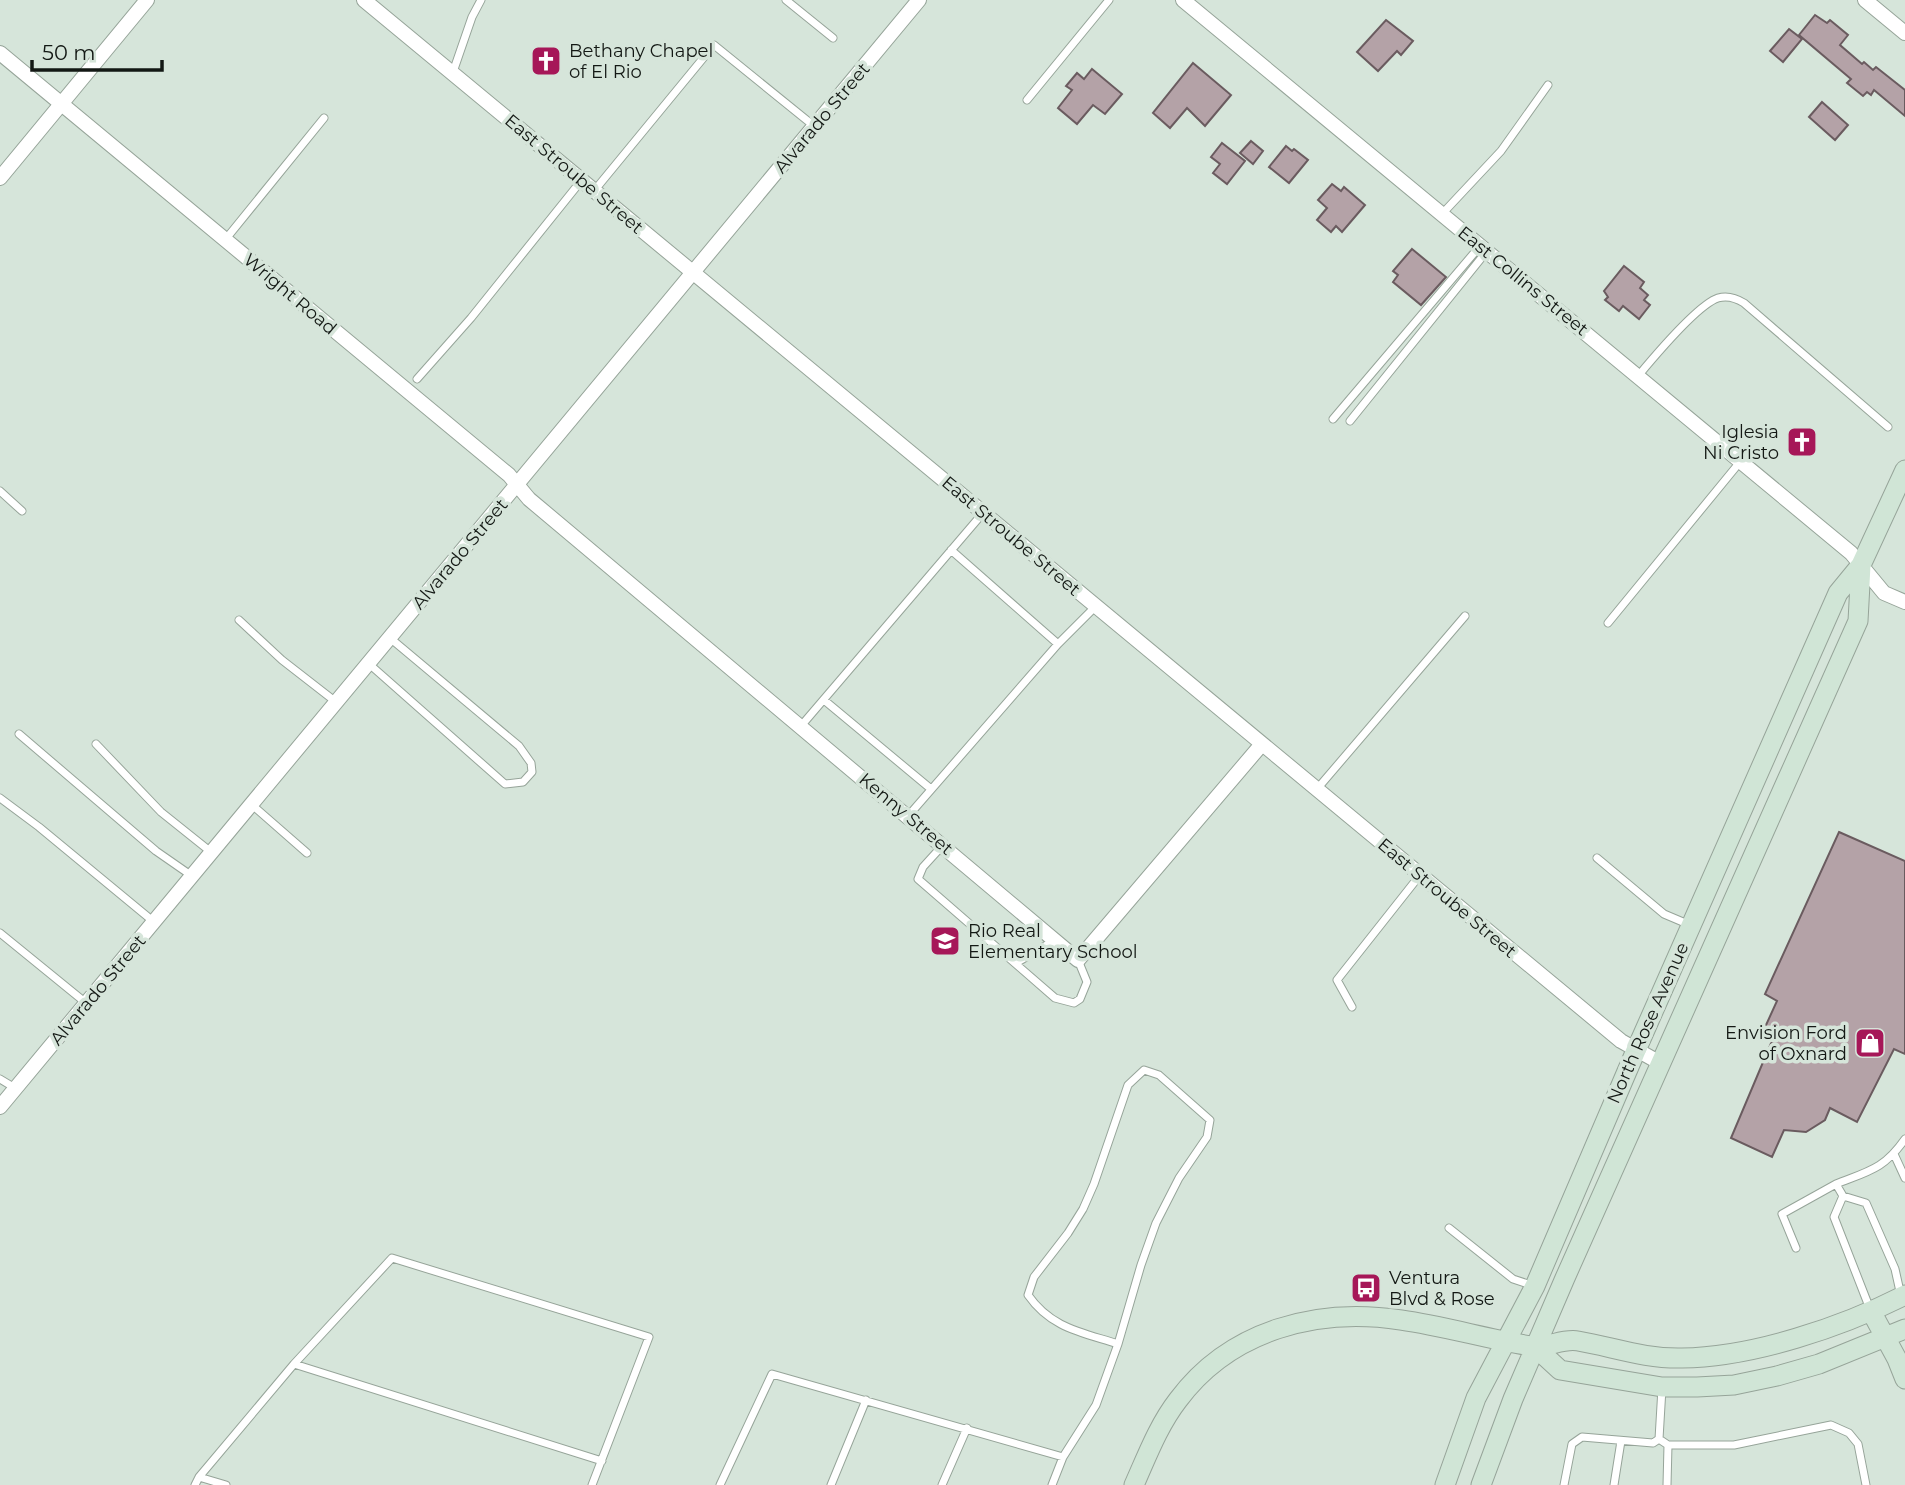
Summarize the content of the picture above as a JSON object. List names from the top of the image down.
{
  "streets": {
    "main road": ["North Rose Avenue"],
    "street": [
      "Alvarado Street",
      "East Stroube Street",
      "East Collins Street",
      "Wright Road",
      "Kenny Street"
    ]
  },
  "crossings": [
    ["Alvarado Street", "East Stroube Street"],
    ["Alvarado Street", "Wright Road"],
    ["Alvarado Street", "Kenny Street"],
    ["East Stroube Street", "North Rose Avenue"],
    ["East Collins Street", "North Rose Avenue"],
    ["Wright Road", "Kenny Street"]
  ],
  "places": {
    "church": ["Bethany Chapel of El Rio", "Iglesia Ni Cristo"],
    "school or university": ["Rio Real Elementary School"],
    "shop": ["Envision Ford of Oxnard"],
    "bus stop": ["Ventura Blvd & Rose"]
  },
  "scale_bar": "50 m"
}
